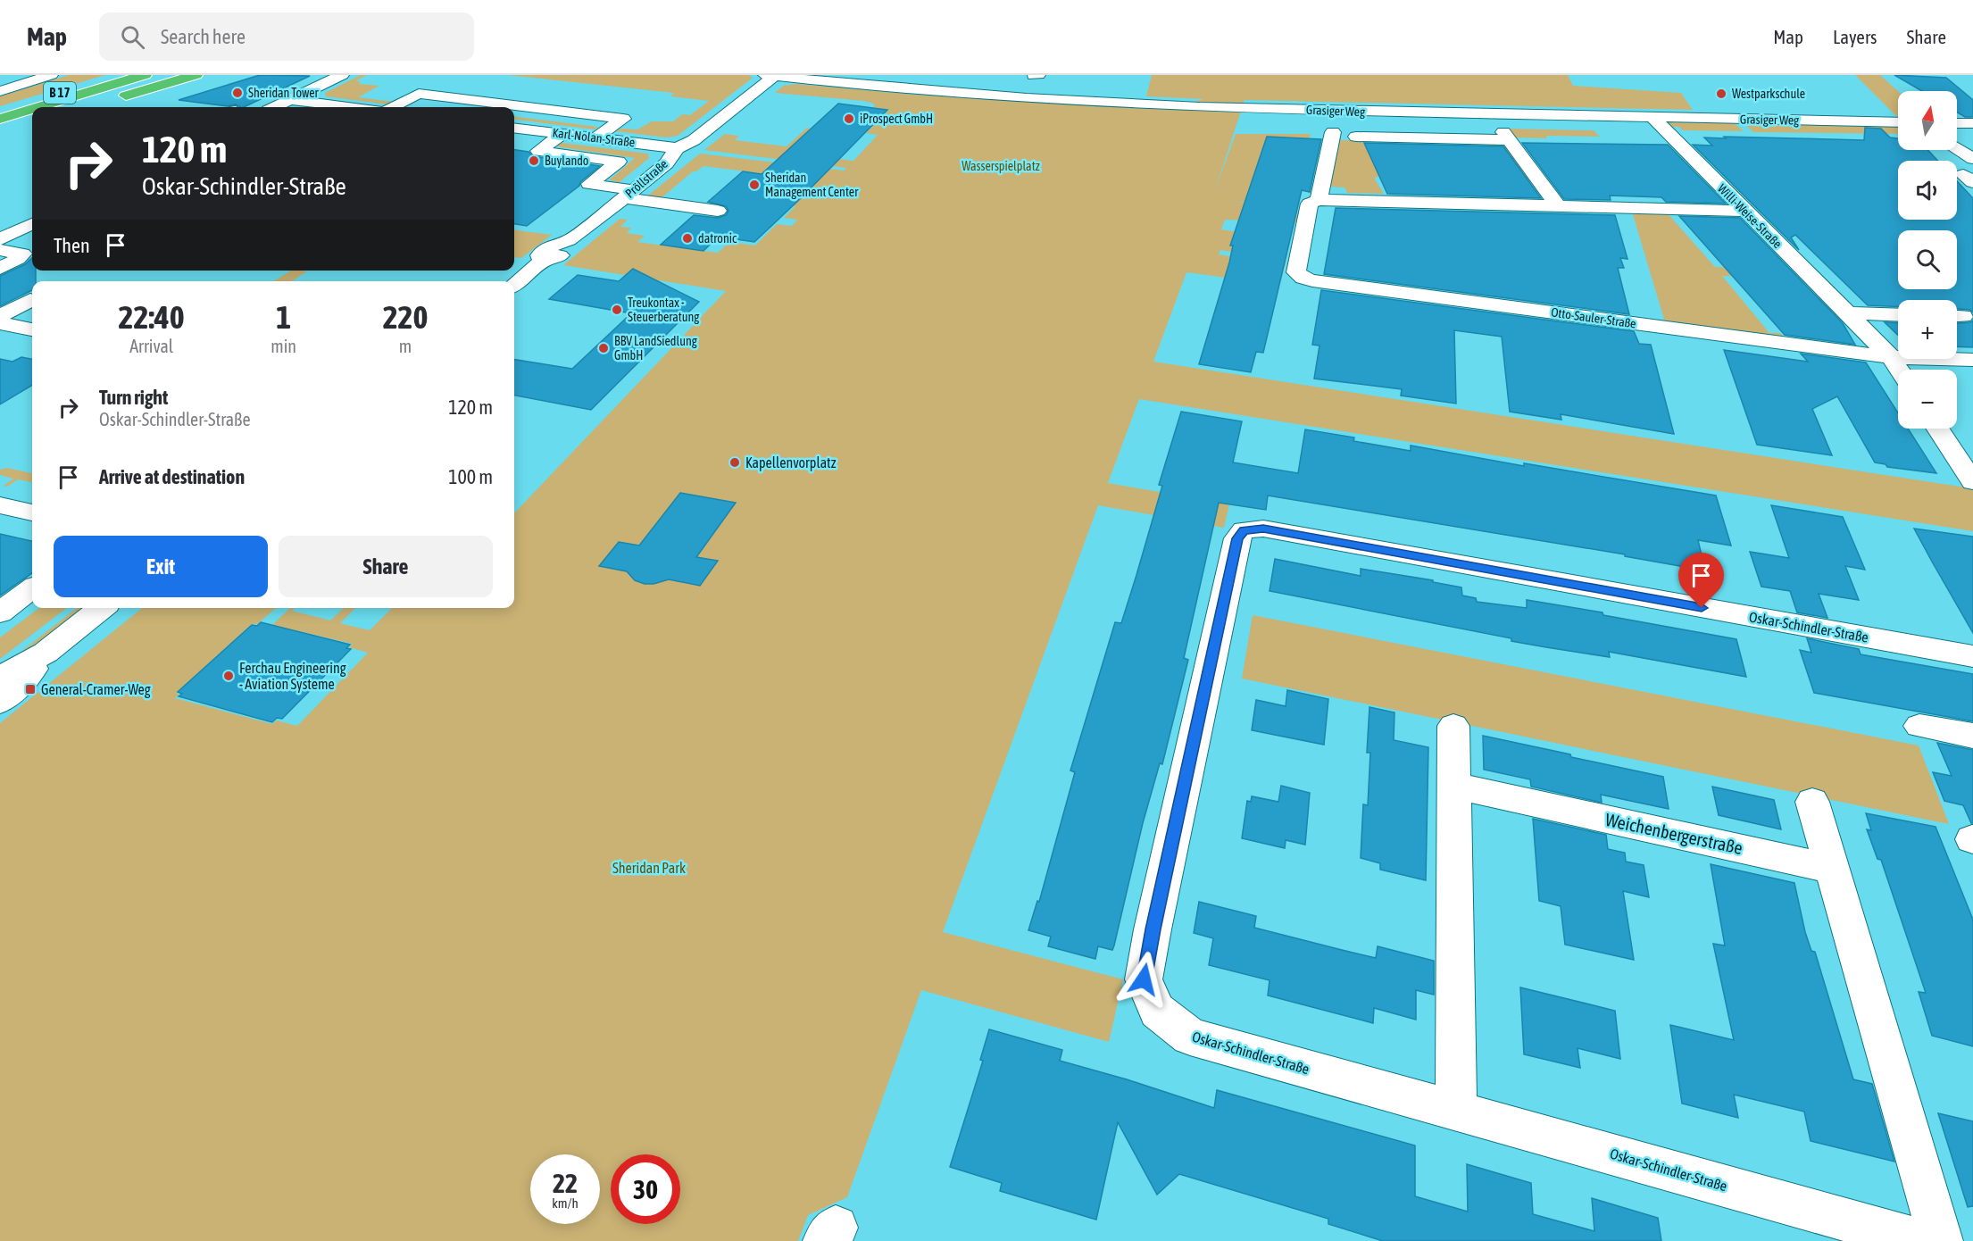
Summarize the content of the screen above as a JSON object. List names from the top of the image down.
{
  "streets": {
    "highway": ["B 17"],
    "street": [
      "Grasiger Weg",
      "Karl-Nolan-Straße",
      "Pröllstraße",
      "Willi-Weise-Straße",
      "Otto-Sauler-Straße",
      "Oskar-Schindler-Straße",
      "Weichenbergerstraße"
    ]
  },
  "crossings": [
    ["Grasiger Weg", "Pröllstraße"],
    ["Grasiger Weg", "Willi-Weise-Straße"],
    ["Karl-Nolan-Straße", "Pröllstraße"],
    ["Willi-Weise-Straße", "Otto-Sauler-Straße"]
  ],
  "parks": ["Wasserspielplatz", "Sheridan Park"],
  "places": {
    "other": [
      "Sheridan Tower",
      "Westparkschule",
      "iProspect GmbH",
      "Buylando",
      "Sheridan Management Center",
      "datronic",
      "Treukontax - Steuerberatung",
      "BBV LandSiedlung GmbH",
      "Kapellenvorplatz",
      "Ferchau Engineering - Aviation Systeme"
    ],
    "transit": ["General-Cramer-Weg"]
  },
  "north": "top",
  "page": {
    "header": "Map",
    "search": "Search here",
    "nav": ["Map", "Layers", "Share"],
    "map_buttons": ["+", "−"],
    "turn": ["120 m", "Oskar-Schindler-Straße"],
    "then": "Then",
    "eta": [
      "22:40",
      "Arrival",
      "1",
      "min",
      "220",
      "m"
    ],
    "list": [
      {
        "name": "Turn right",
        "note": "Oskar-Schindler-Straße",
        "value": "120 m"
      },
      {
        "name": "Arrive at destination",
        "value": "100 m"
      }
    ],
    "buttons": ["Exit", "Share"],
    "speed": "22 km/h",
    "limit": "30"
  }
}
